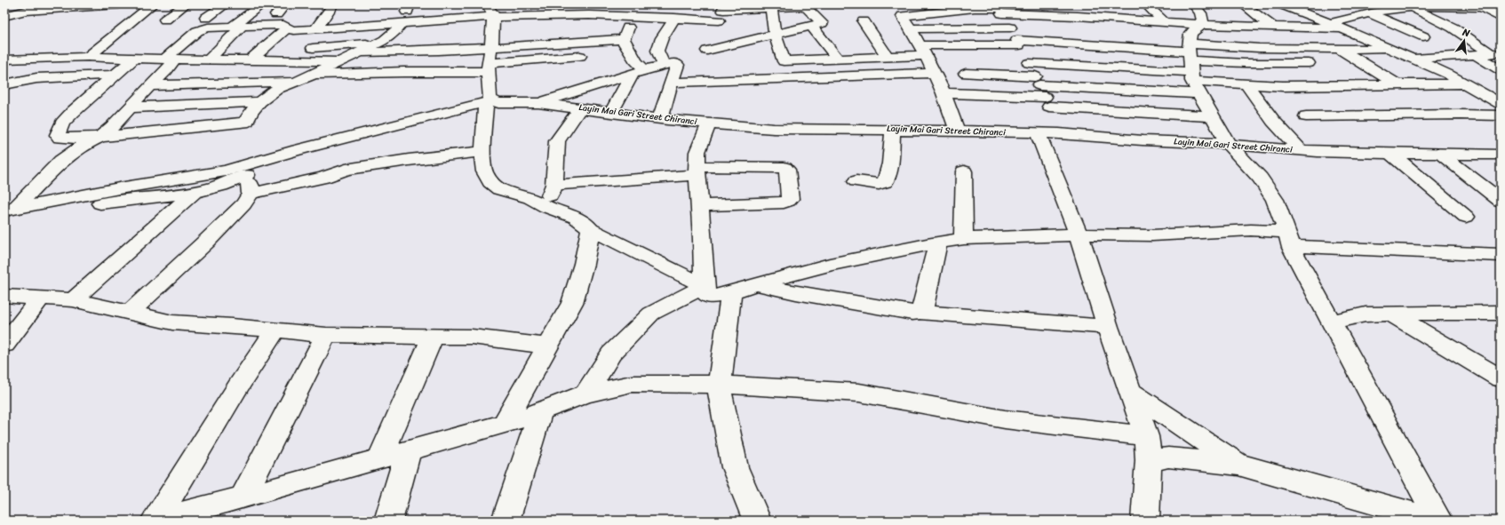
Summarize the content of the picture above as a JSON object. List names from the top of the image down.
{
  "streets": {
    "street": ["Layin Mai Gari Street Chiranci"]
  },
  "north": "top"
}
